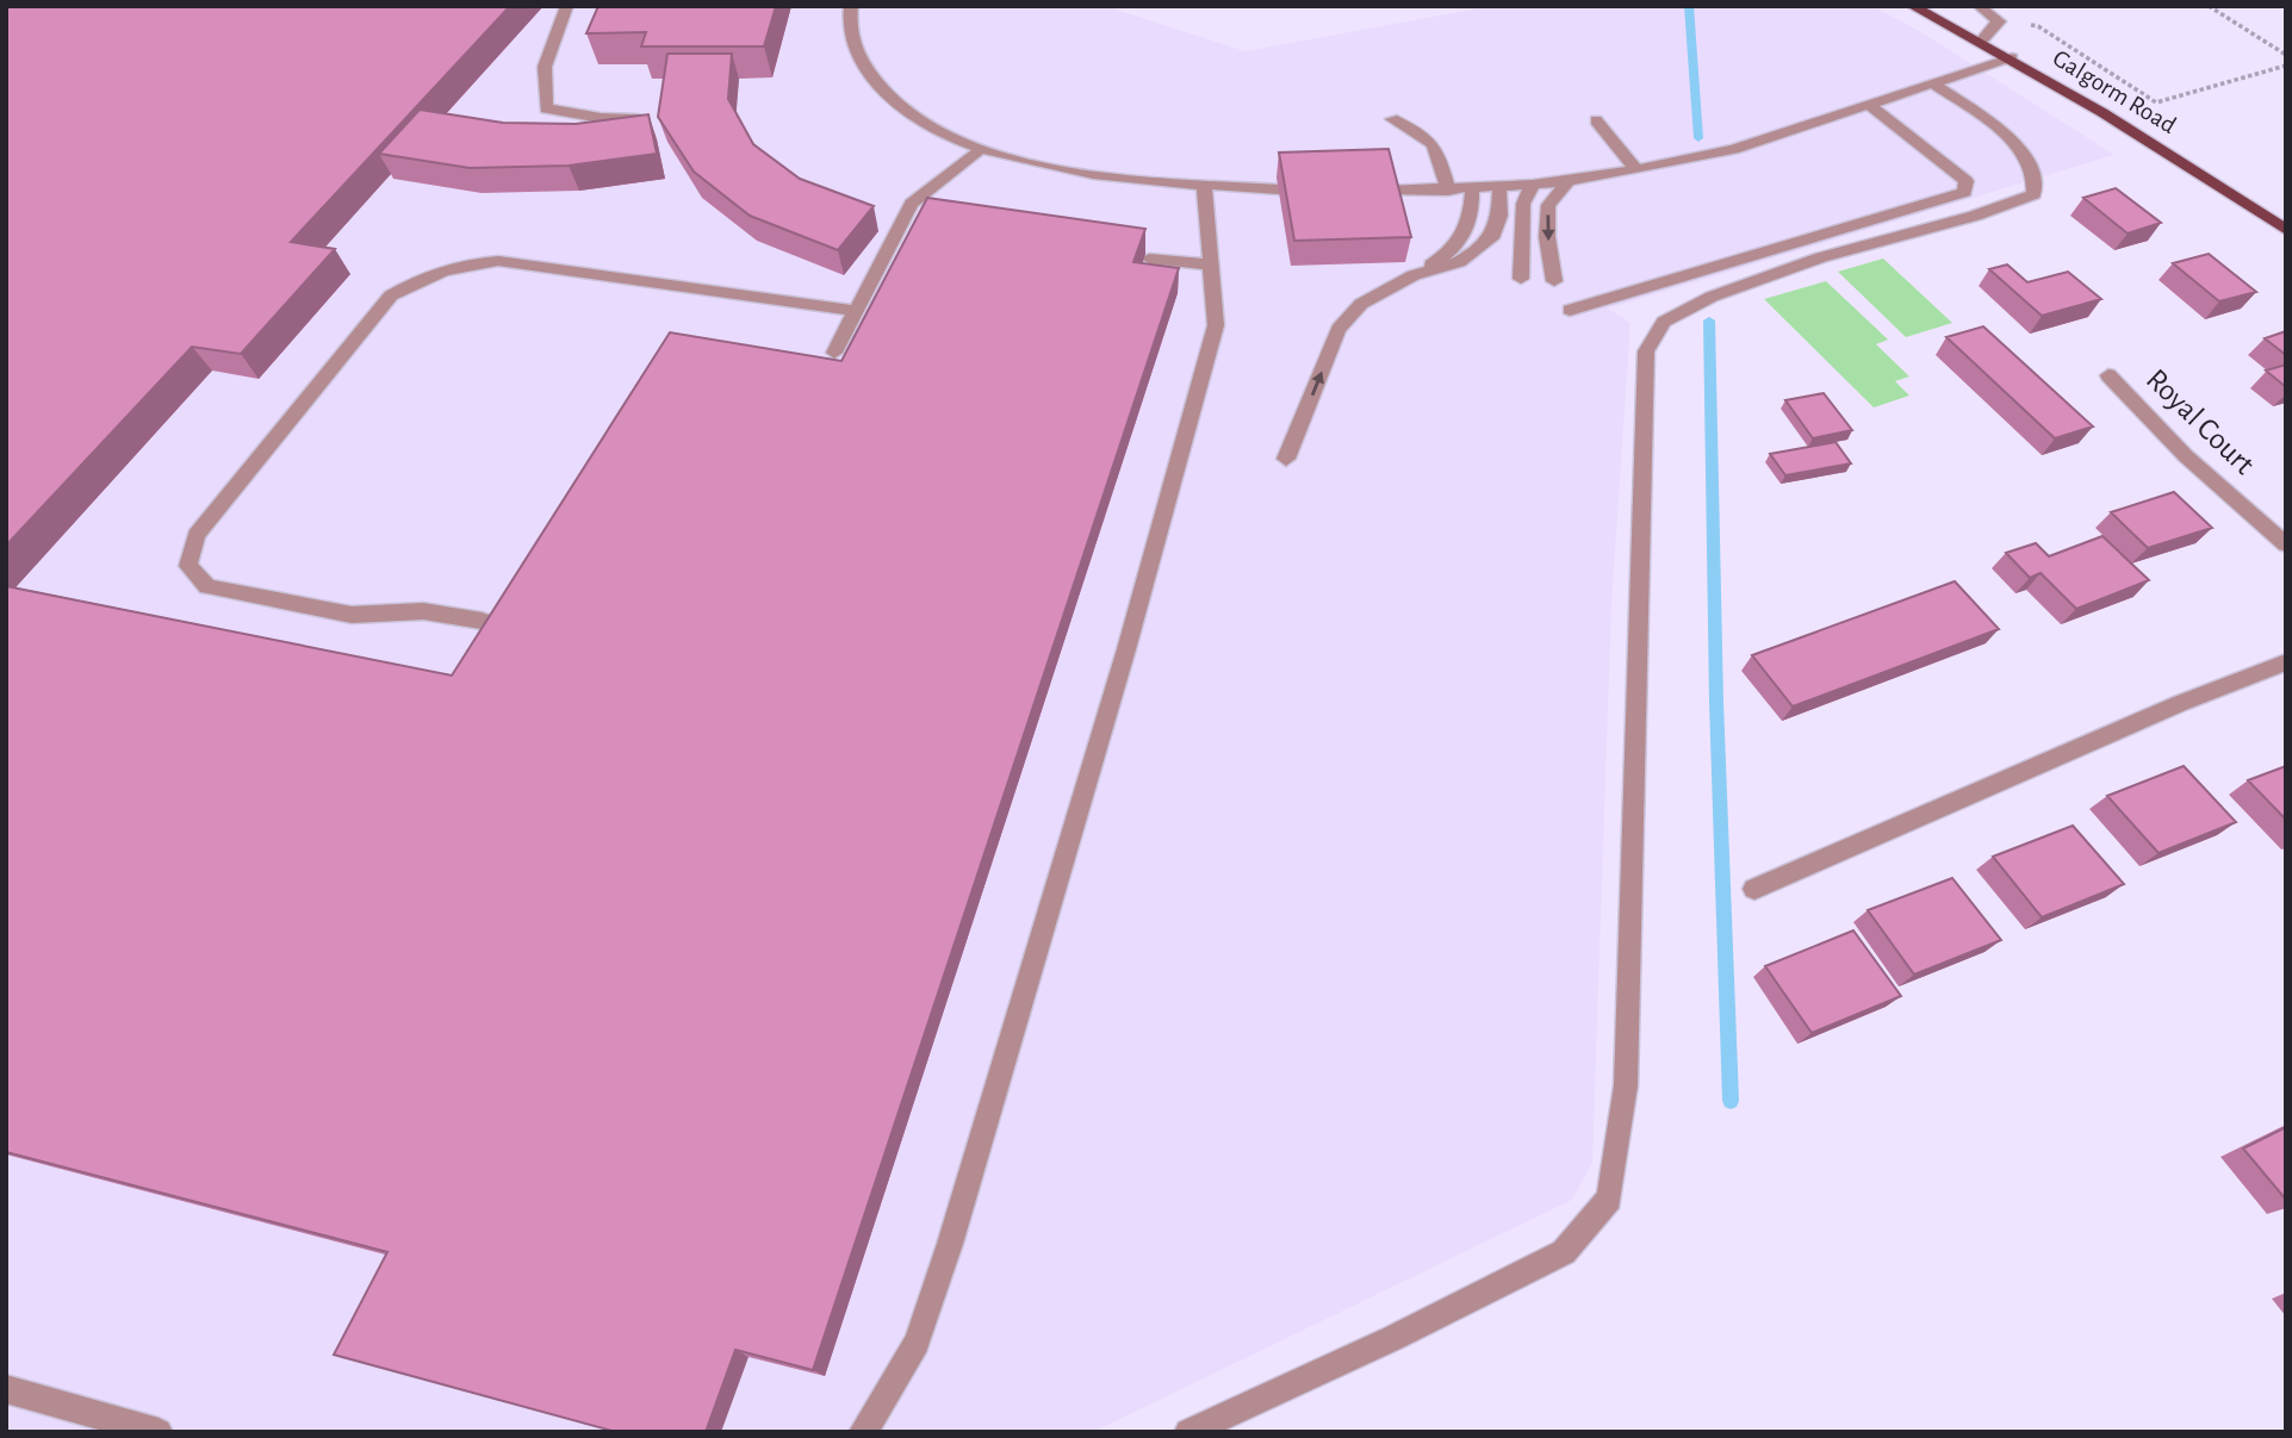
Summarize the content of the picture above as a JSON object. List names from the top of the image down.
{
  "streets": {
    "main road": ["Galgorm Road"],
    "street": ["Royal Court"]
  }
}
